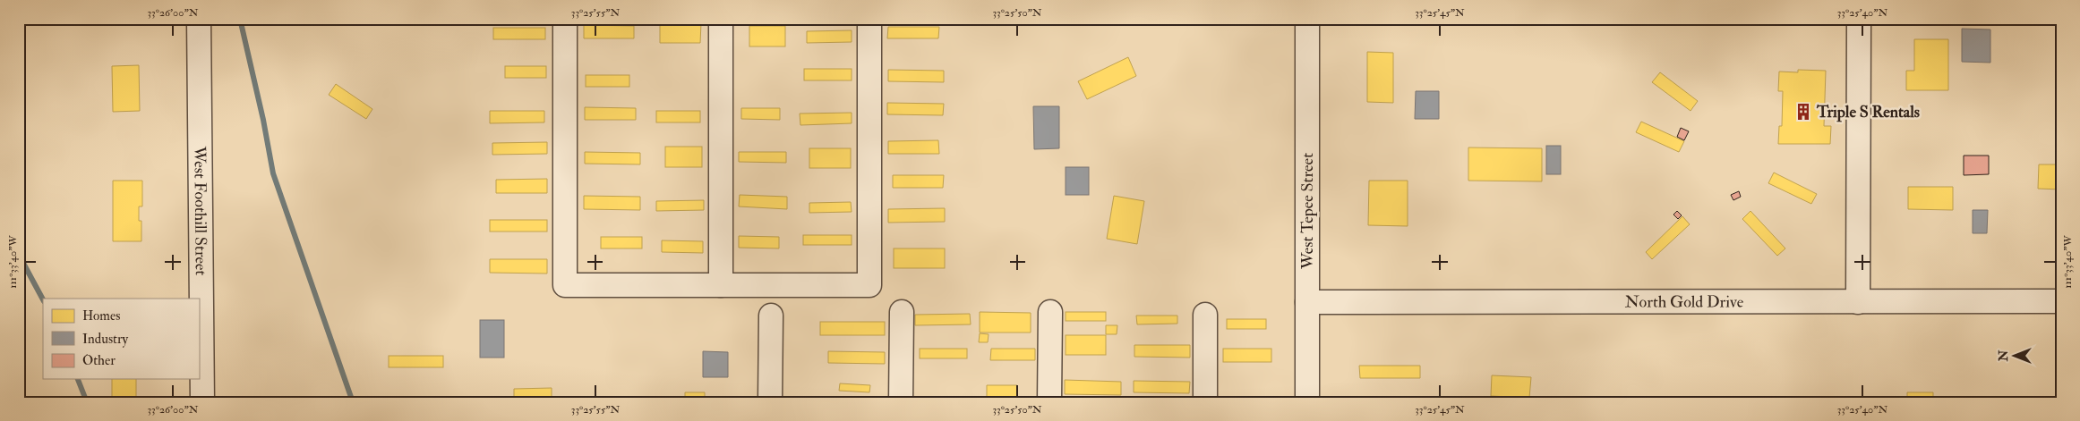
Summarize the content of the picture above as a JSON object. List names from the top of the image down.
{
  "streets": {
    "street": ["West Foothill Street", "West Tepee Street", "North Gold Drive"]
  },
  "crossings": [
    ["West Tepee Street", "North Gold Drive"]
  ],
  "places": {
    "building": ["Triple S Rentals"]
  },
  "legend": ["Homes", "Industry", "Other"],
  "north": "left",
  "coordinates": [
    "33°26'00\"N",
    "33°25'55\"N",
    "33°25'50\"N",
    "33°25'45\"N",
    "33°25'40\"N",
    "111°33'40\"W"
  ]
}
